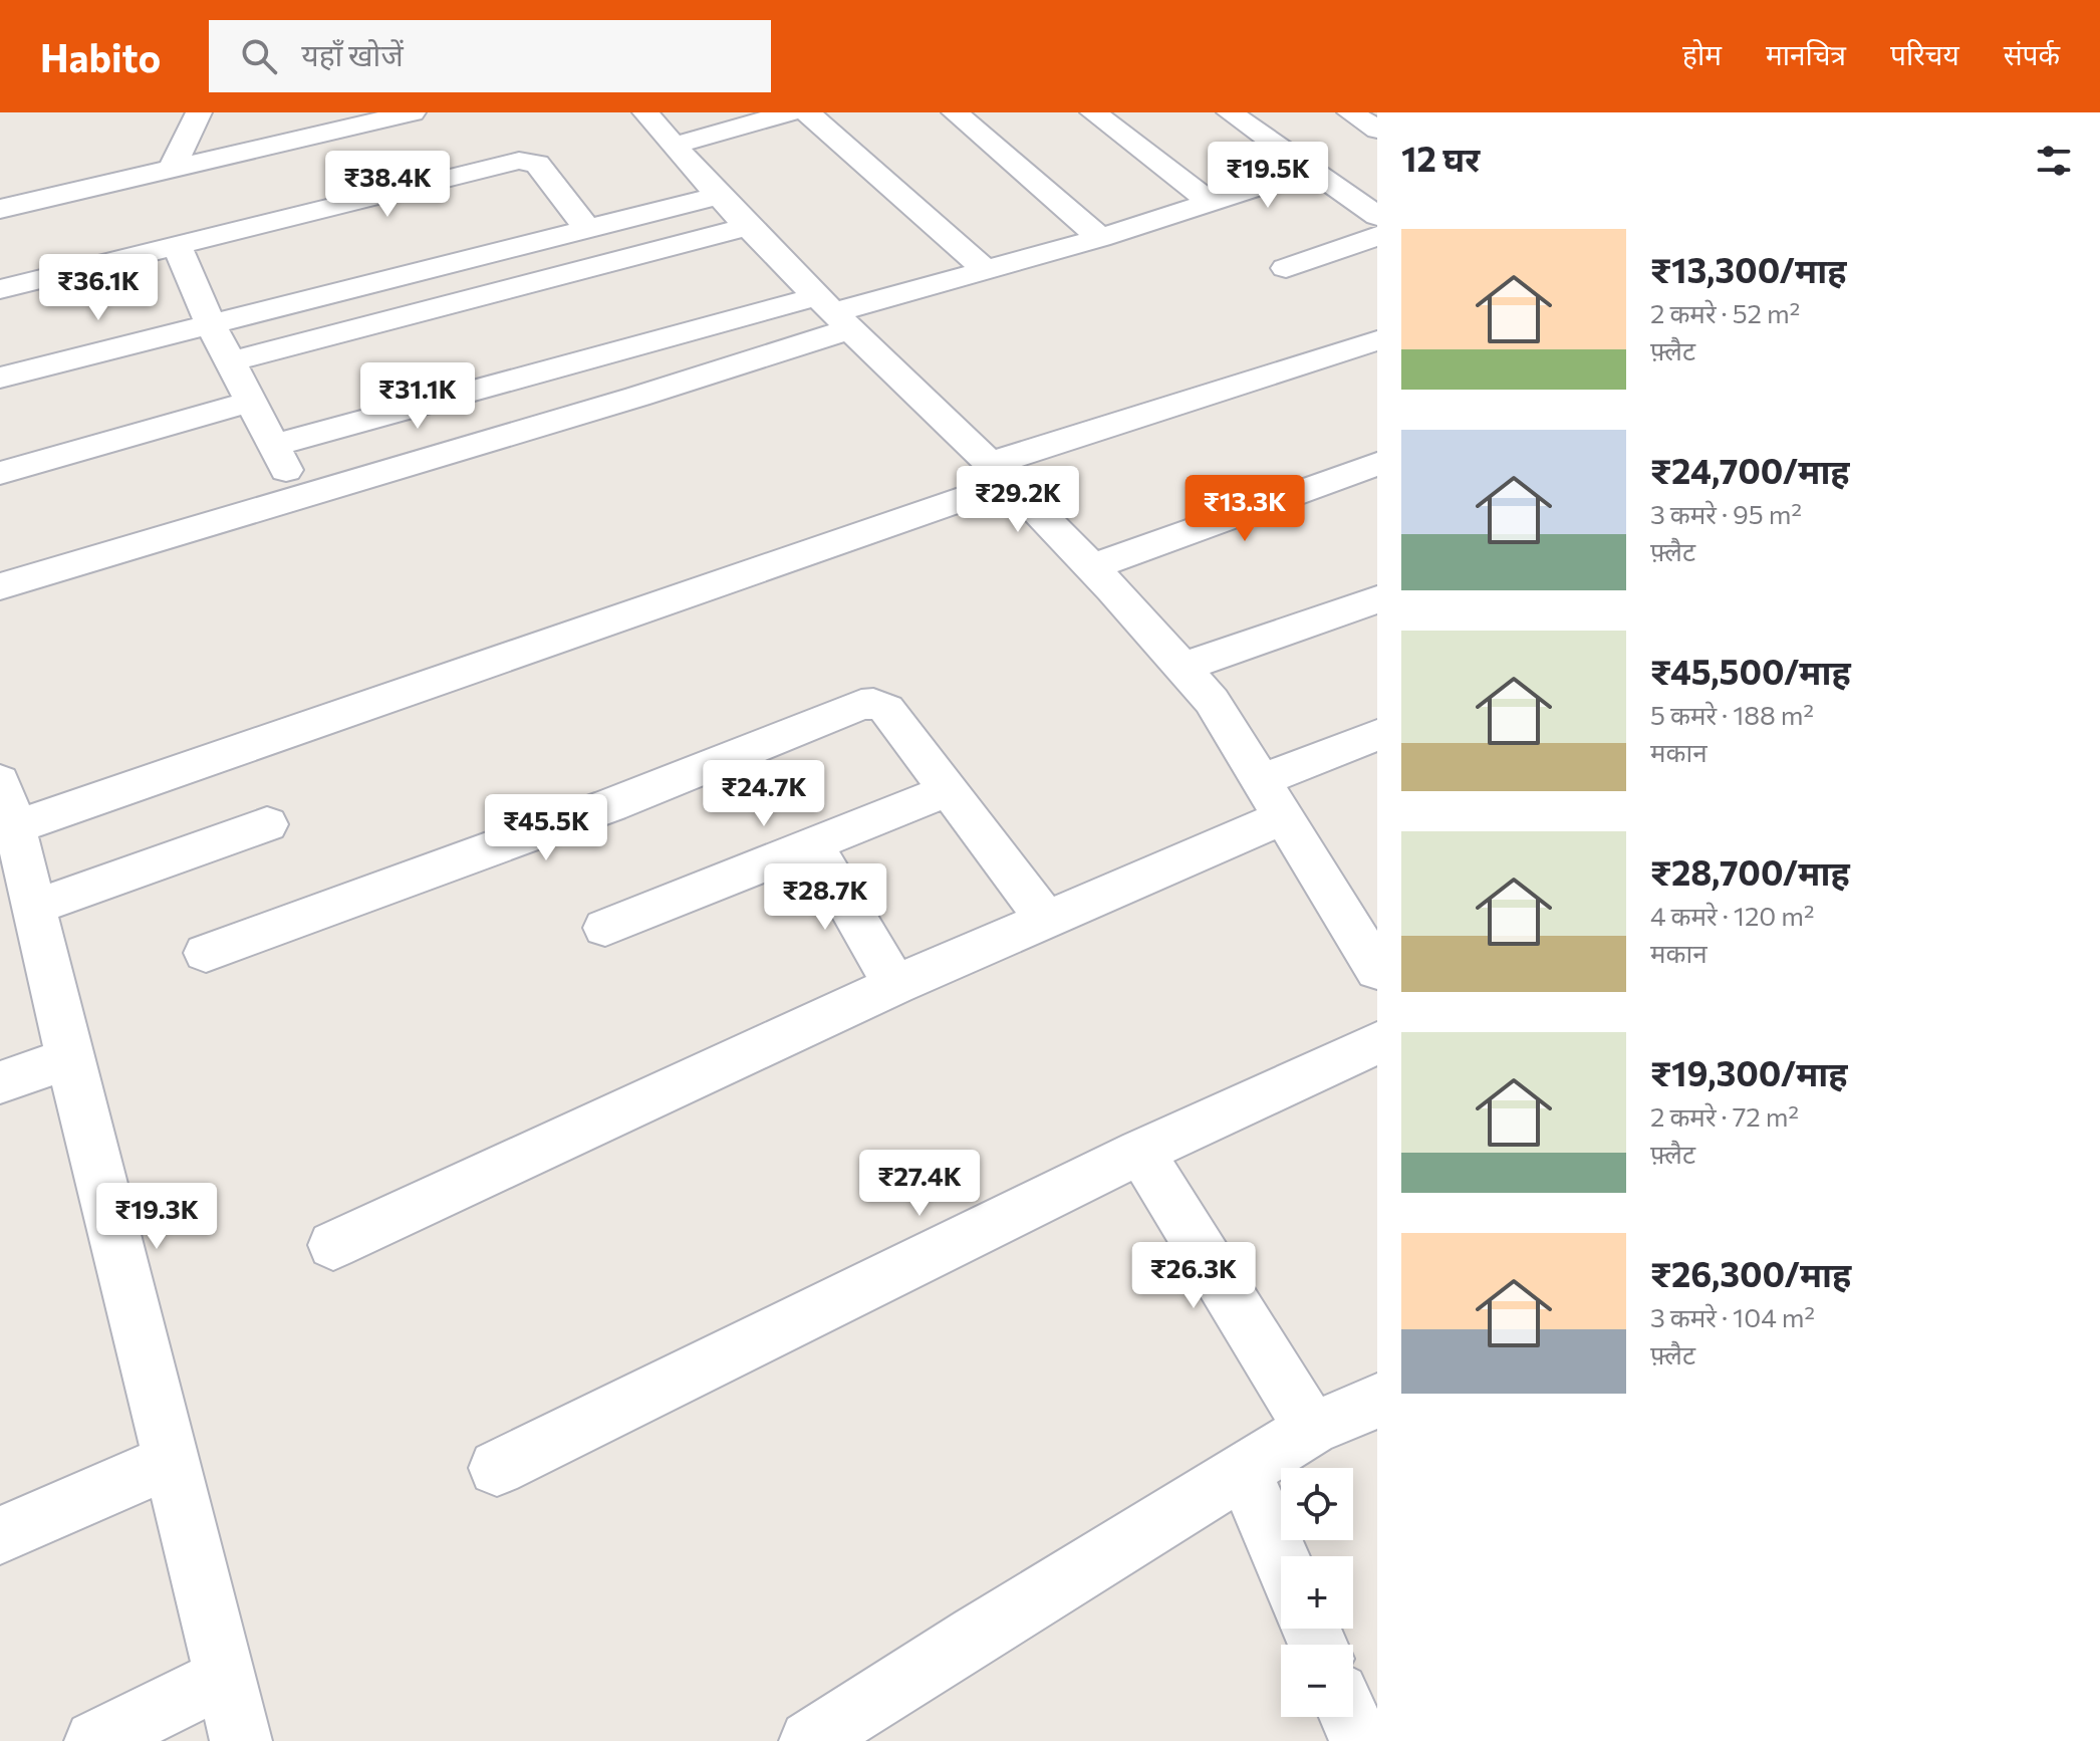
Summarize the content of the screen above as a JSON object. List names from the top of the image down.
{
  "page": {
    "header": "Habito",
    "search": "यहाँ खोजें",
    "nav": [
      "होम",
      "मानचित्र",
      "परिचय",
      "संपर्क"
    ],
    "heading": "12 घर",
    "price": [
      "₹19.5K",
      "₹38.4K",
      "₹36.1K",
      "₹31.1K",
      "₹29.2K",
      "₹13.3K",
      "₹24.7K",
      "₹45.5K",
      "₹28.7K",
      "₹27.4K",
      "₹19.3K",
      "₹26.3K"
    ],
    "list": [
      {
        "name": "₹13,300/माह",
        "note": "2 कमरे · 52 m² · फ़्लैट"
      },
      {
        "name": "₹24,700/माह",
        "note": "3 कमरे · 95 m² · फ़्लैट"
      },
      {
        "name": "₹45,500/माह",
        "note": "5 कमरे · 188 m² · मकान"
      },
      {
        "name": "₹28,700/माह",
        "note": "4 कमरे · 120 m² · मकान"
      },
      {
        "name": "₹19,300/माह",
        "note": "2 कमरे · 72 m² · फ़्लैट"
      },
      {
        "name": "₹26,300/माह",
        "note": "3 कमरे · 104 m² · फ़्लैट"
      }
    ],
    "map_buttons": ["+", "−"]
  }
}
